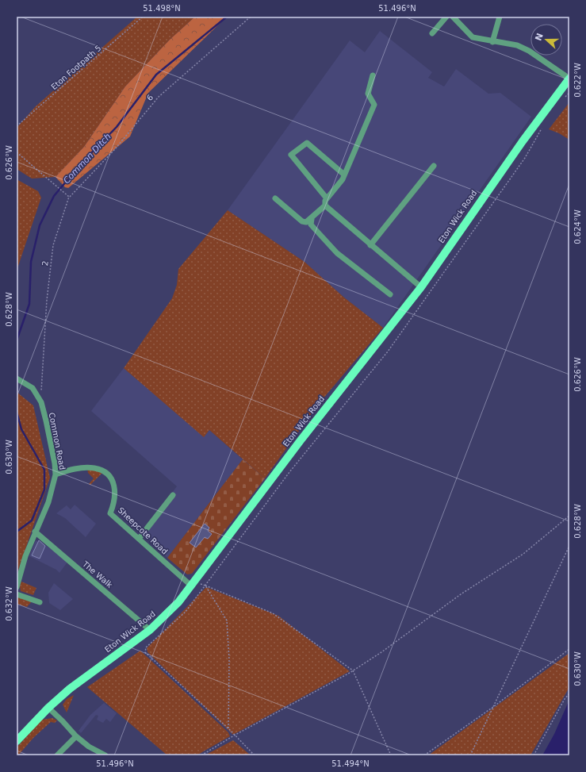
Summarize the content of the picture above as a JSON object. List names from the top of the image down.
{
  "streets": {
    "main road": ["Eton Wick Road"],
    "street": ["Common Road", "Sheepcote Road", "The Walk"],
    "path": ["Eton Footpath 5", "6", "2"]
  },
  "crossings": [
    ["6", "2"],
    ["Eton Wick Road", "Sheepcote Road"],
    ["Eton Wick Road", "The Walk"],
    ["2", "Common Road"],
    ["Common Road", "Sheepcote Road"],
    ["Common Road", "The Walk"]
  ],
  "water": ["Common Ditch"],
  "north": "left",
  "coordinates": [
    "51.498°N",
    "51.496°N",
    "0.622°W",
    "0.626°W",
    "0.624°W",
    "0.628°W",
    "0.630°W",
    "0.632°W",
    "51.494°N"
  ]
}
